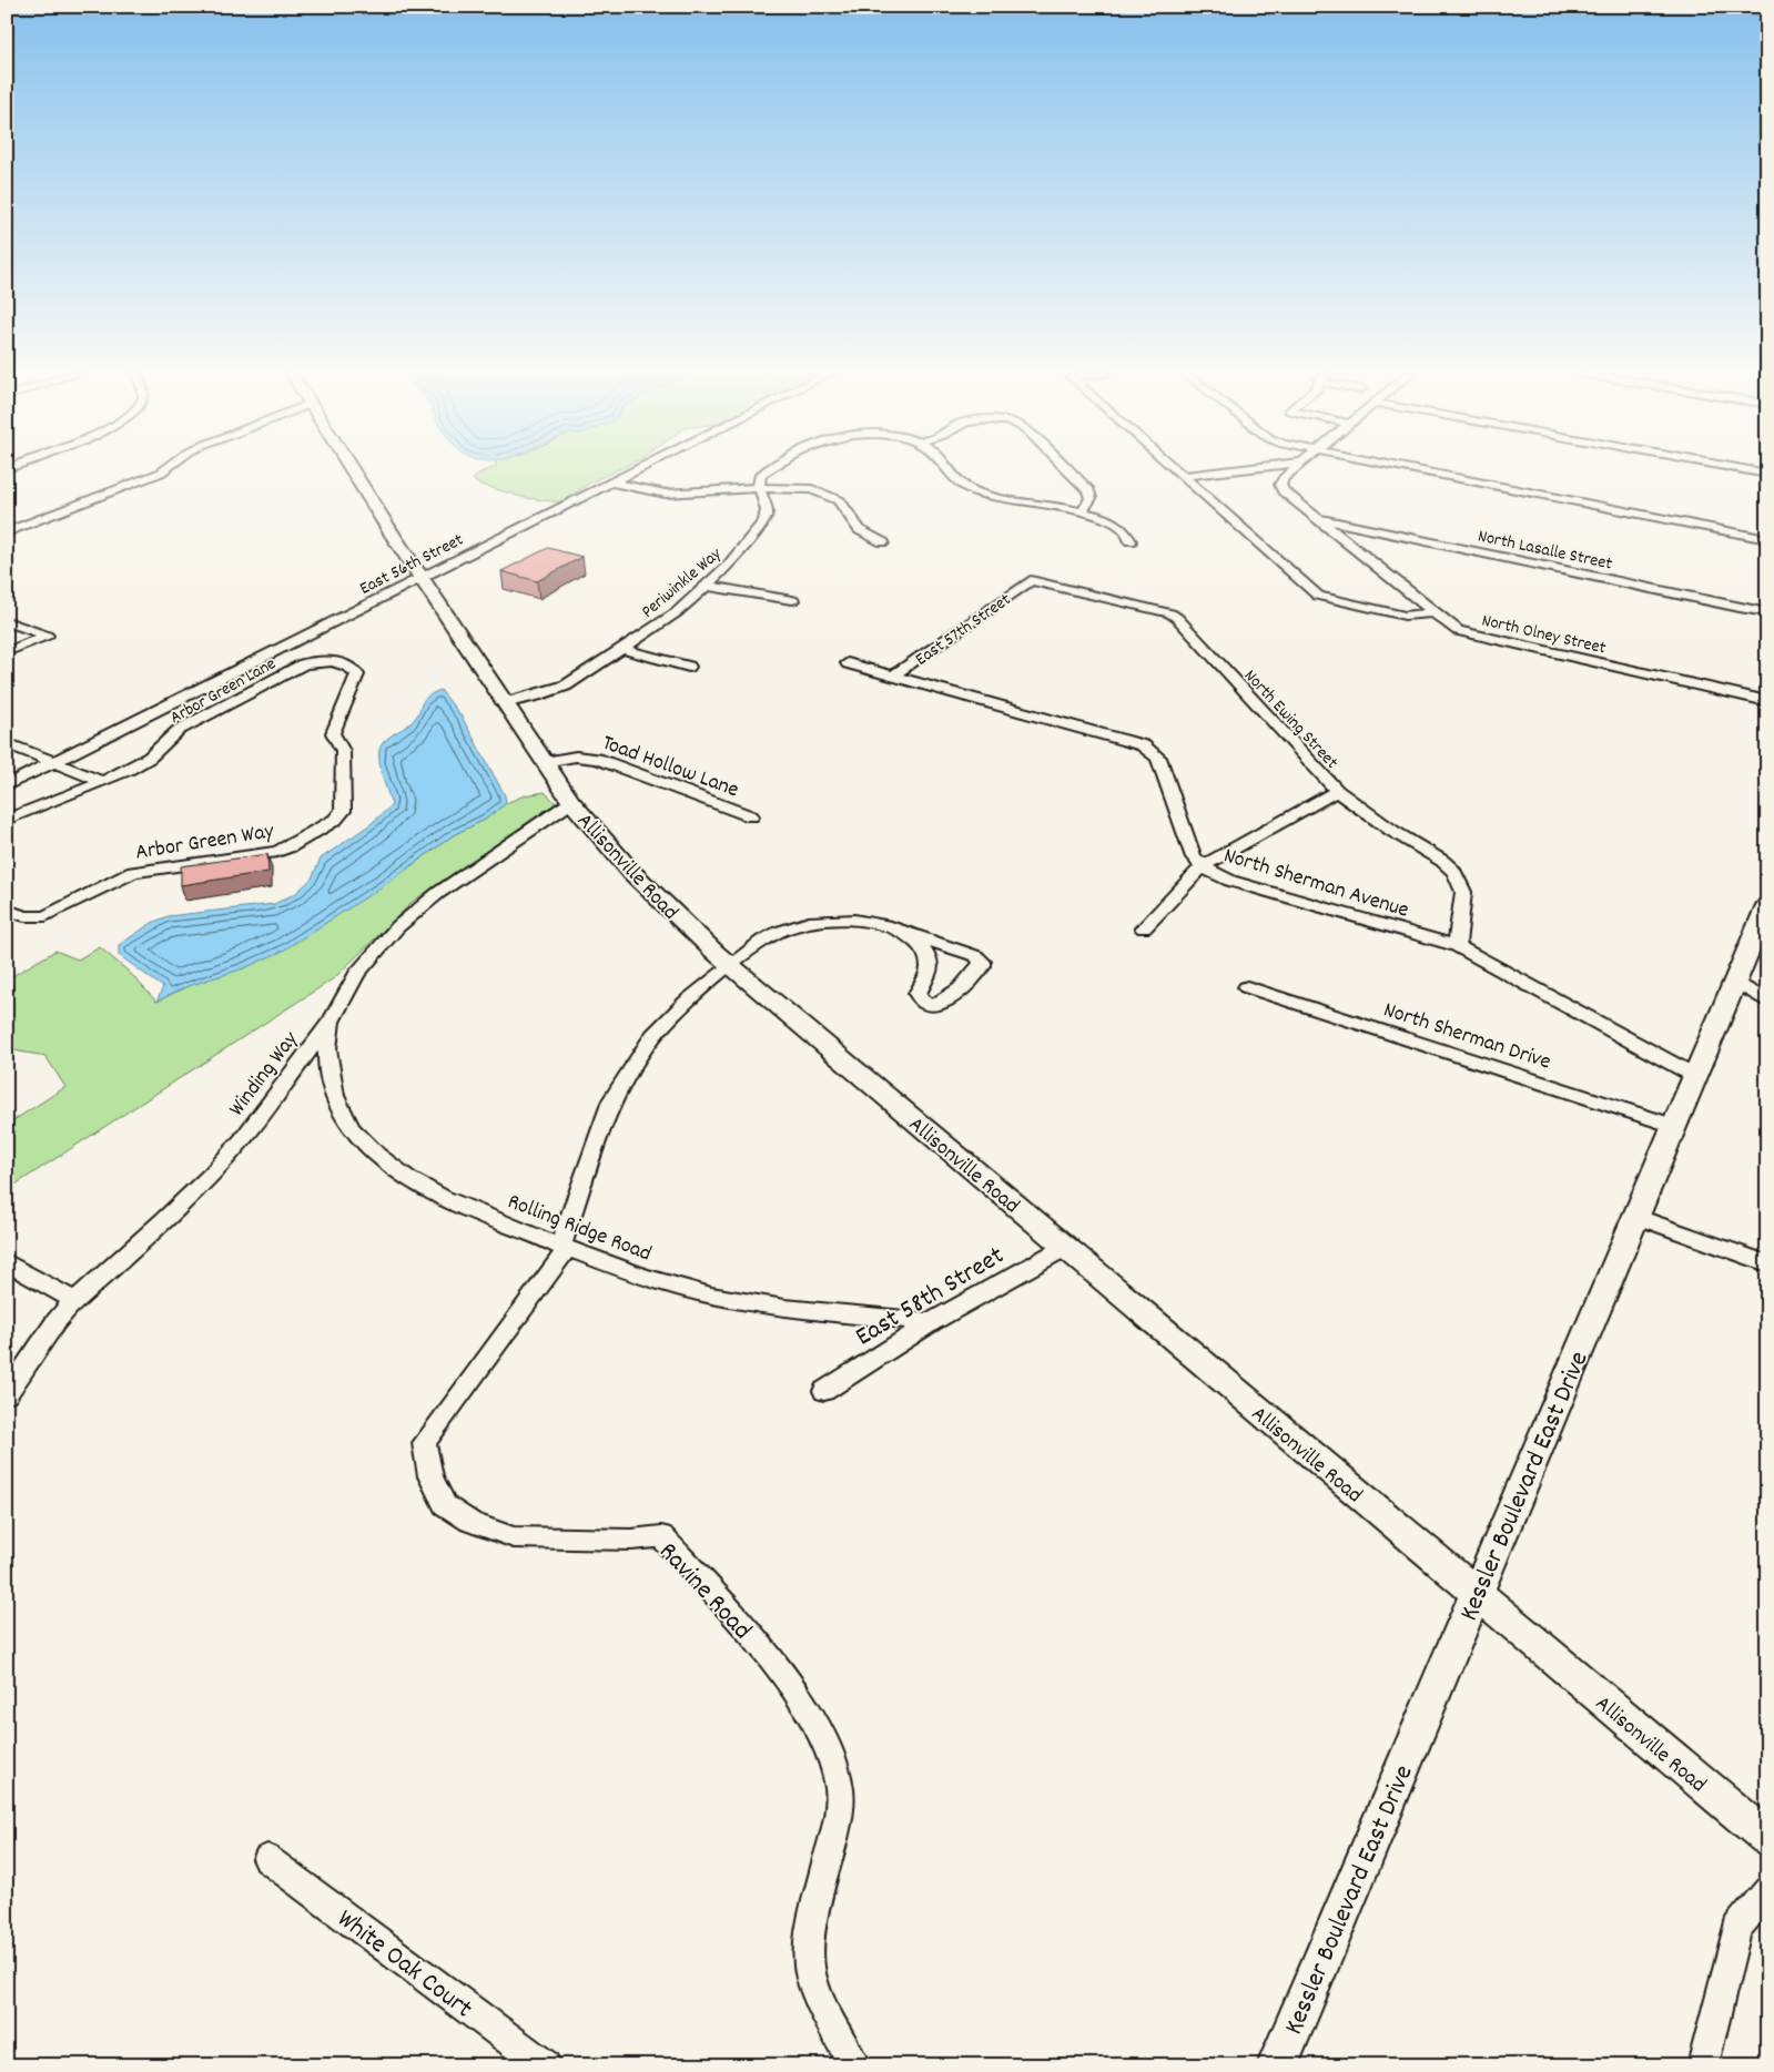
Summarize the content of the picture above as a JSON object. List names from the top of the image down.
{
  "streets": {
    "main road": ["Allisonville Road", "Kessler Boulevard East Drive"],
    "street": [
      "North Lasalle Street",
      "East 56th Street",
      "Periwinkle Way",
      "East 57th Street",
      "North Olney Street",
      "Arbor Green Lane",
      "North Ewing Street",
      "Toad Hollow Lane",
      "Arbor Green Way",
      "North Sherman Avenue",
      "North Sherman Drive",
      "Winding Way",
      "Rolling Ridge Road",
      "East 58th Street",
      "Ravine Road",
      "White Oak Court"
    ]
  },
  "crossings": [
    ["East 56th Street", "Allisonville Road"],
    ["Periwinkle Way", "Allisonville Road"],
    ["East 57th Street", "North Ewing Street"],
    ["East 57th Street", "North Sherman Avenue"],
    ["Arbor Green Lane", "Arbor Green Way"],
    ["North Ewing Street", "North Sherman Avenue"],
    ["Toad Hollow Lane", "Allisonville Road"],
    ["Allisonville Road", "Winding Way"],
    ["Allisonville Road", "East 58th Street"],
    ["Allisonville Road", "Kessler Boulevard East Drive"],
    ["North Sherman Avenue", "Kessler Boulevard East Drive"],
    ["North Sherman Drive", "Kessler Boulevard East Drive"],
    ["Winding Way", "Rolling Ridge Road"],
    ["Rolling Ridge Road", "East 58th Street"],
    ["Rolling Ridge Road", "Ravine Road"]
  ]
}
